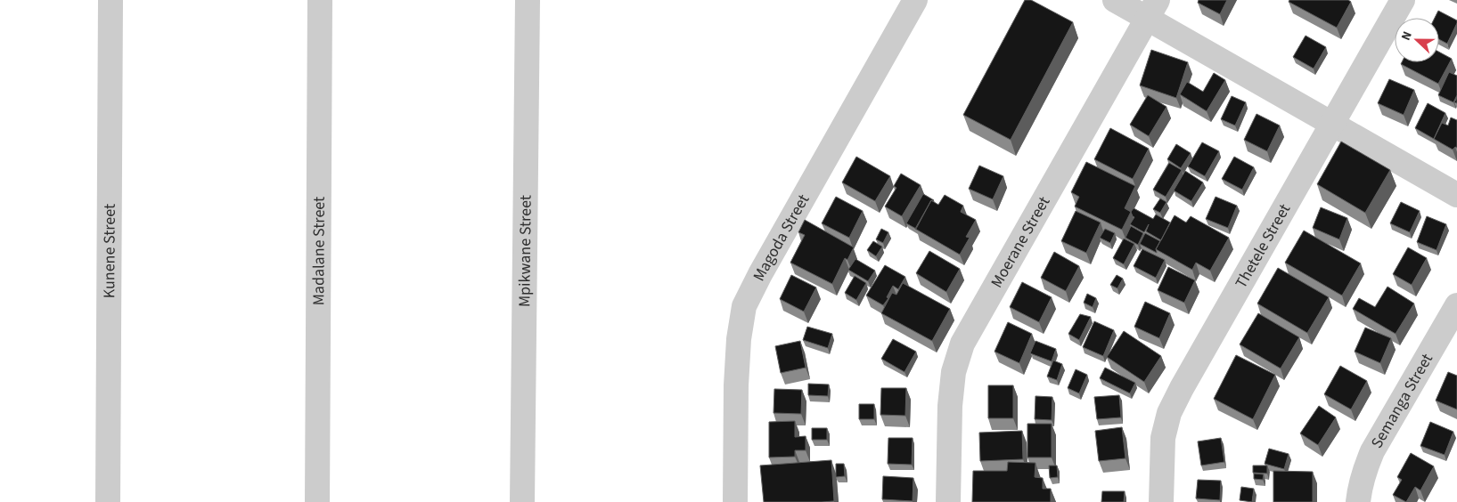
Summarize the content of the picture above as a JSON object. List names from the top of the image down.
{
  "streets": {
    "street": [
      "Magoda Street",
      "Moerane Street",
      "Thetele Street",
      "Kunene Street",
      "Madalane Street",
      "Mpikwane Street",
      "Semanga Street"
    ]
  },
  "north": "left"
}
